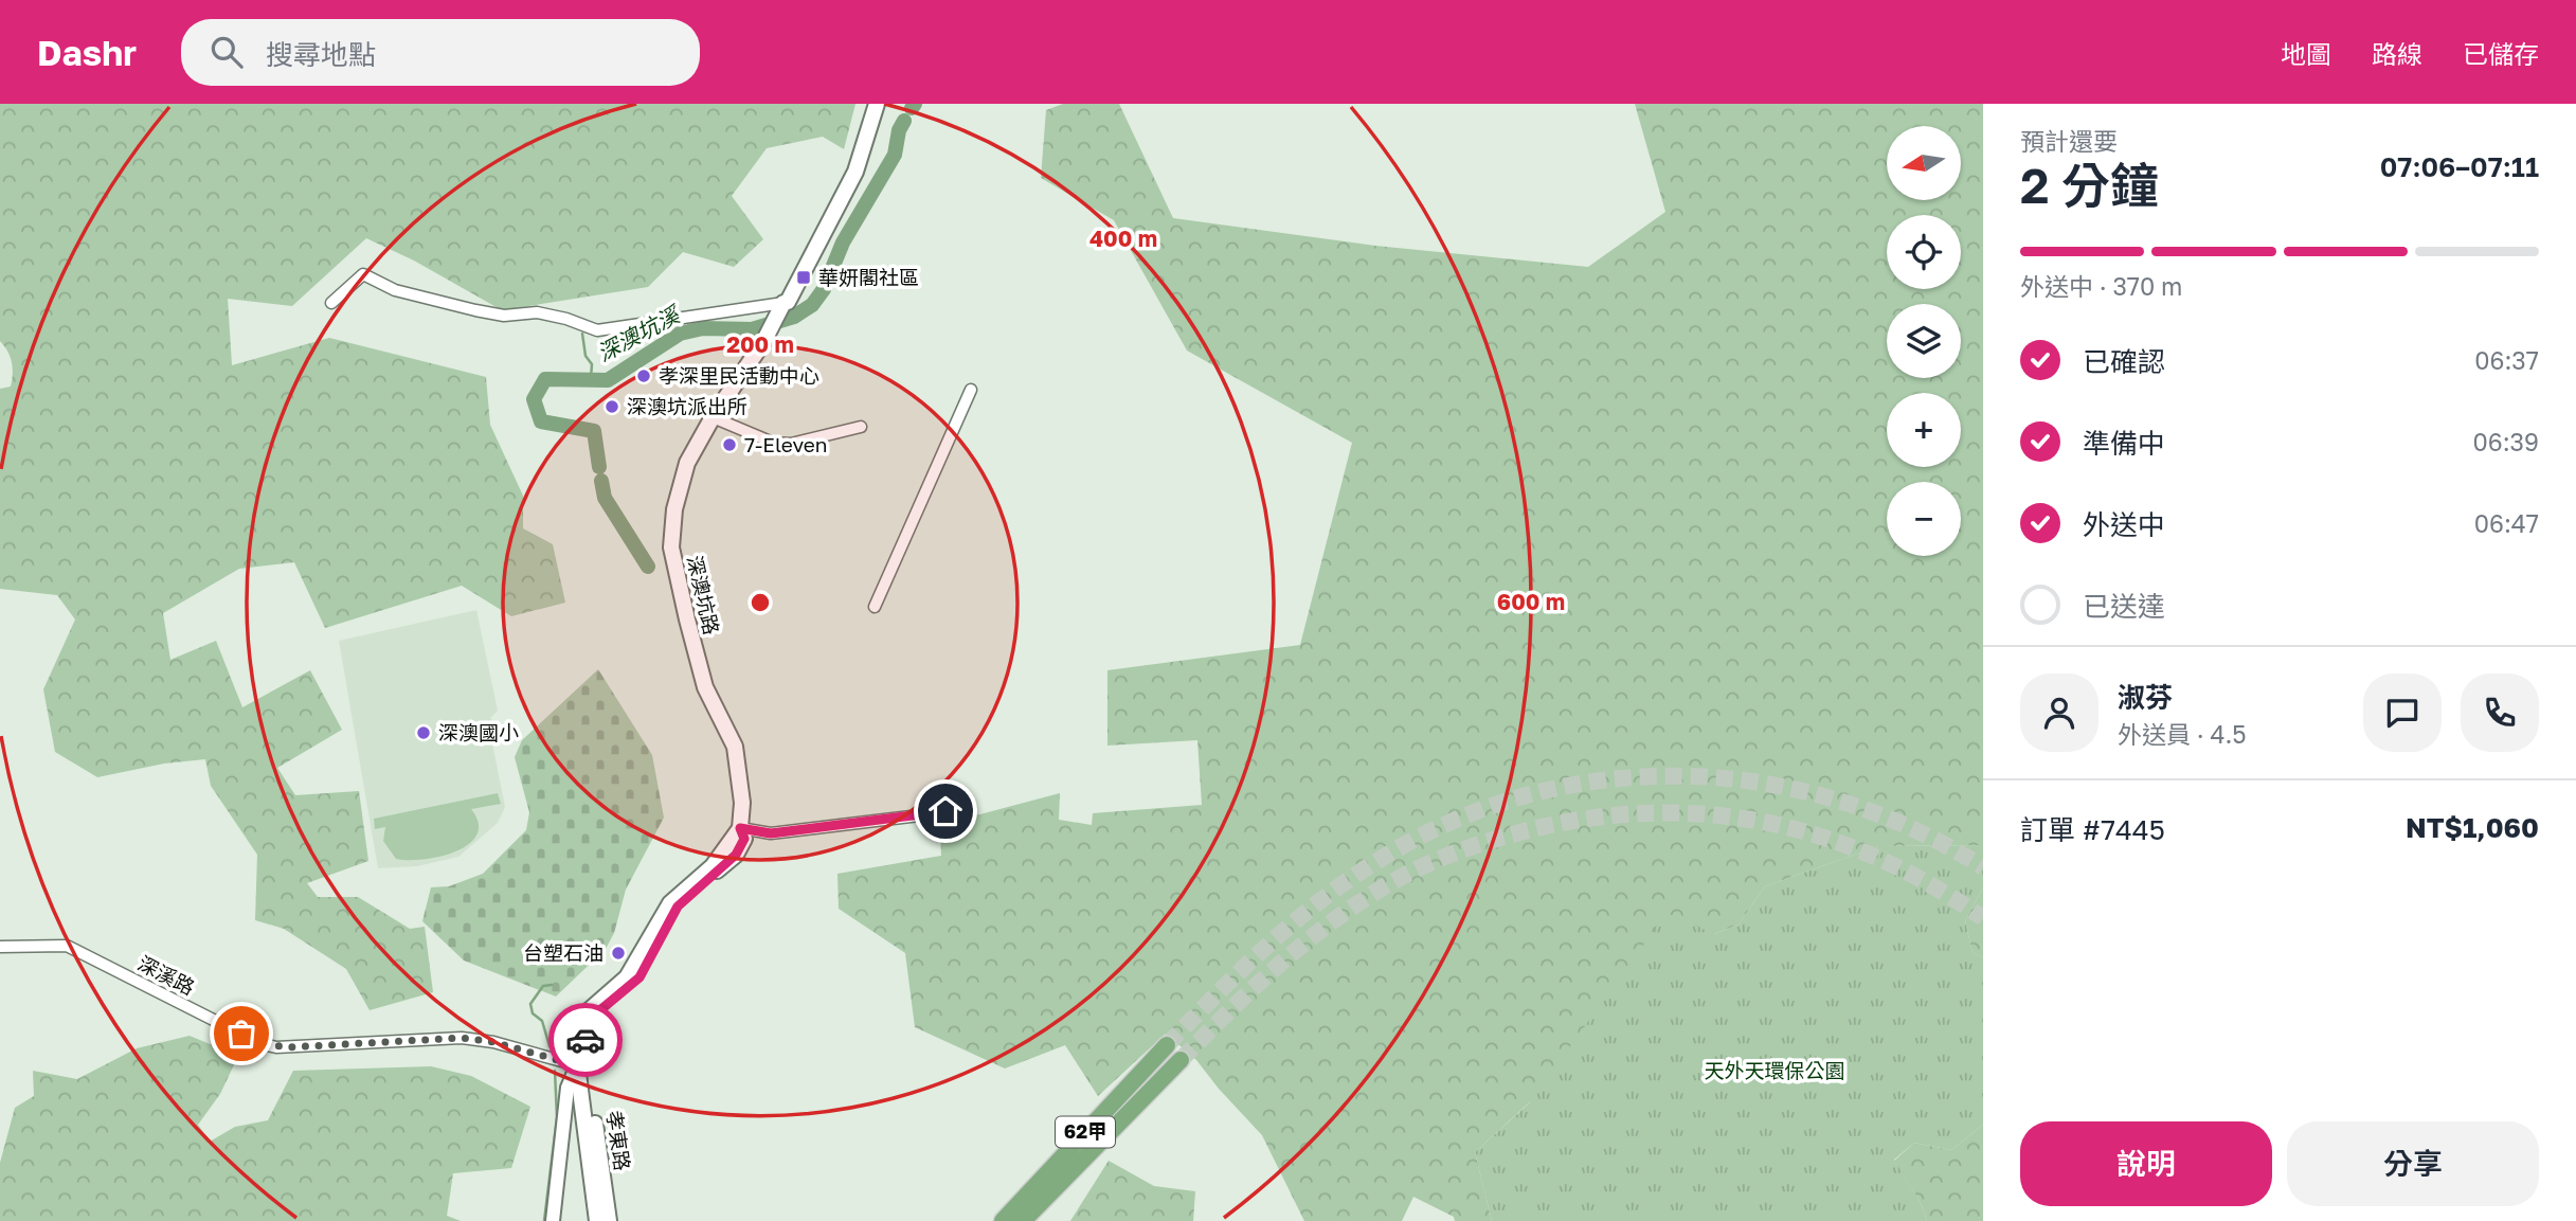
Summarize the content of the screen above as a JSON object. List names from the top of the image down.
{
  "streets": {
    "highway": ["62甲"],
    "main road": ["深澳坑路", "孝東路"],
    "street": ["深溪路"]
  },
  "crossings": [
    ["深溪路", "孝東路"]
  ],
  "water": ["深澳坑溪"],
  "parks": ["天外天環保公園"],
  "places": {
    "transit": ["華妍閣社區"],
    "other": [
      "孝深里民活動中心",
      "深澳坑派出所",
      "7-Eleven",
      "深澳國小",
      "台塑石油"
    ]
  },
  "north": "left",
  "page": {
    "header": "Dashr",
    "search": "搜尋地點",
    "nav": ["地圖", "路線", "已儲存"],
    "heading": ["2 分鐘", "預計還要", "07:06–07:11"],
    "panel": [
      "淑芬",
      "外送員 · 4.5",
      "訂單 #7445",
      "NT$1,060"
    ],
    "map_buttons": ["+", "−"],
    "bar": "外送中 · 370 m",
    "list": [
      ["已確認", "06:37"],
      ["準備中", "06:39"],
      ["外送中", "06:47"],
      "已送達"
    ],
    "buttons": ["說明", "分享"]
  },
  "rings": ["400 m", "200 m", "600 m"]
}
